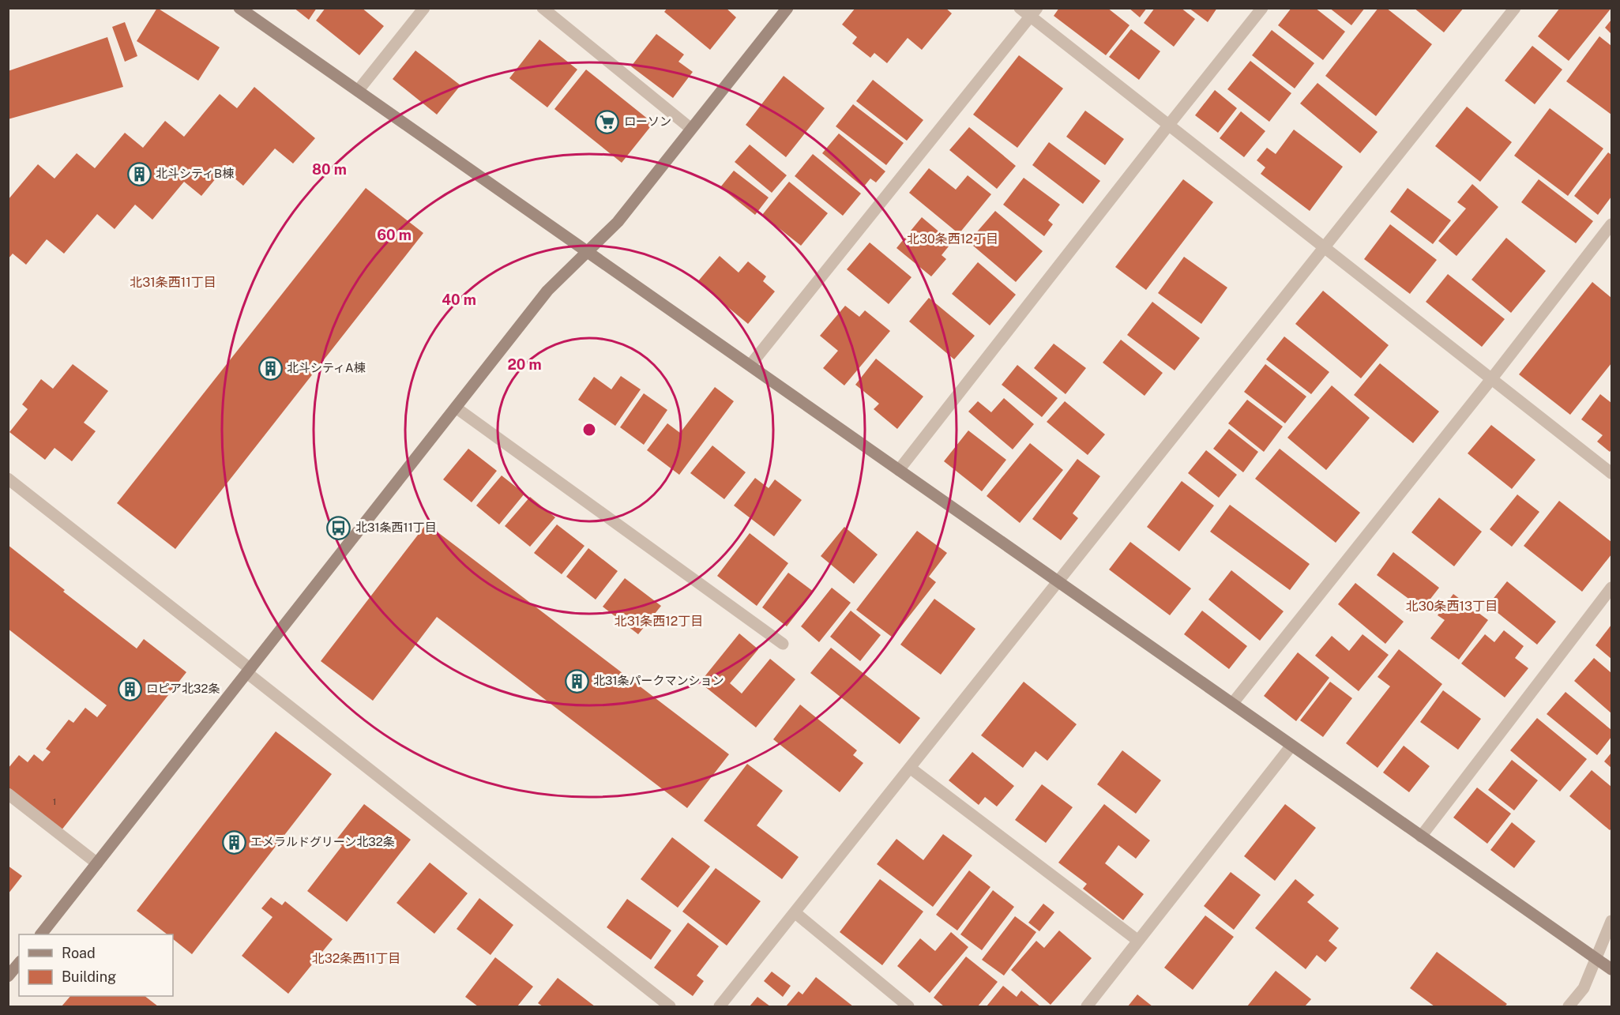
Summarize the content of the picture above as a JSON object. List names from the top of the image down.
{
  "districts": [
    "北30条西12丁目",
    "北31条西11丁目",
    "北30条西13丁目",
    "北31条西12丁目",
    "北32条西11丁目"
  ],
  "places": {
    "supermarket": ["ローソン"],
    "building": [
      "北斗シティB棟",
      "北斗シティA棟",
      "北31条パークマンション",
      "ロピア北32条",
      "エメラルドグリーン北32条"
    ],
    "bus stop": ["北31条西11丁目"]
  },
  "house_numbers": ["1"],
  "legend": ["Road", "Building"],
  "rings": [
    "80 m",
    "60 m",
    "40 m",
    "20 m"
  ]
}
